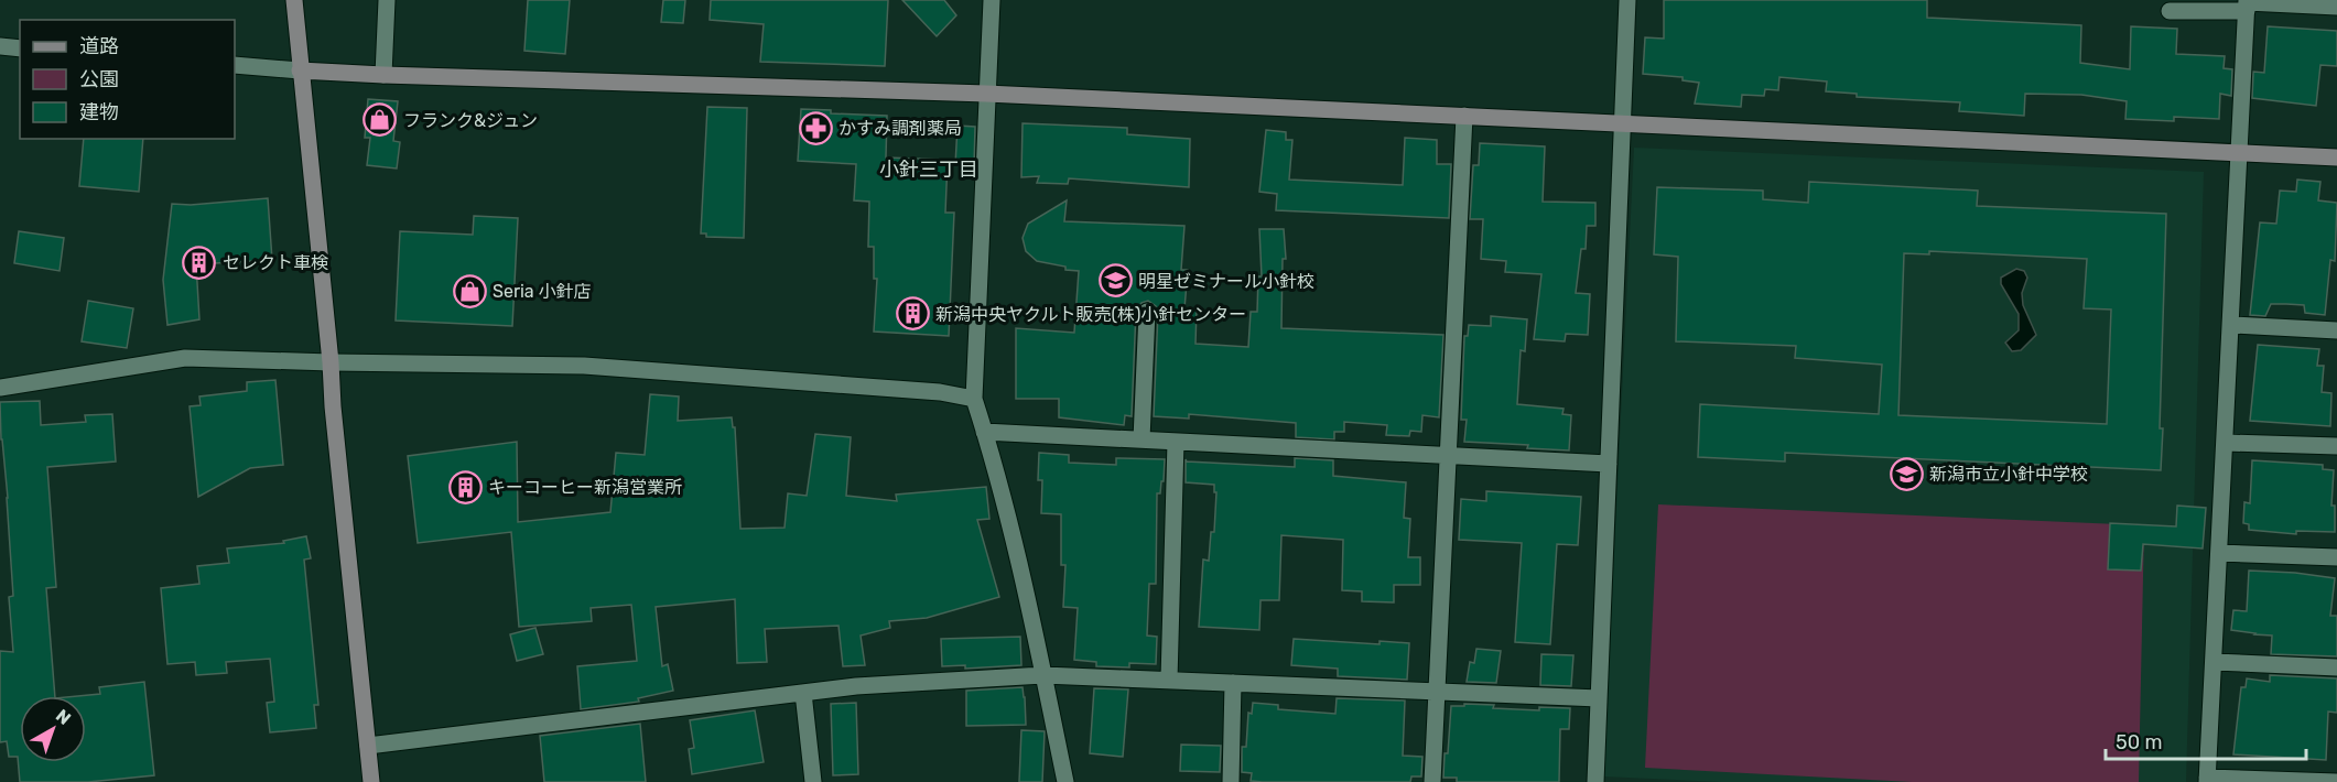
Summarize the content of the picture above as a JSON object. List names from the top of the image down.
{
  "districts": ["小針三丁目"],
  "places": {
    "shop": ["フランク&ジュン", "Seria 小針店"],
    "pharmacy": ["かすみ調剤薬局"],
    "building": ["セレクト車検", "新潟中央ヤクルト販売(株)小針センター", "キーコーヒー新潟営業所"],
    "school or university": ["明星ゼミナール小針校", "新潟市立小針中学校"]
  },
  "legend": ["道路", "公園", "建物"],
  "scale_bar": "50 m",
  "north": "top right"
}
